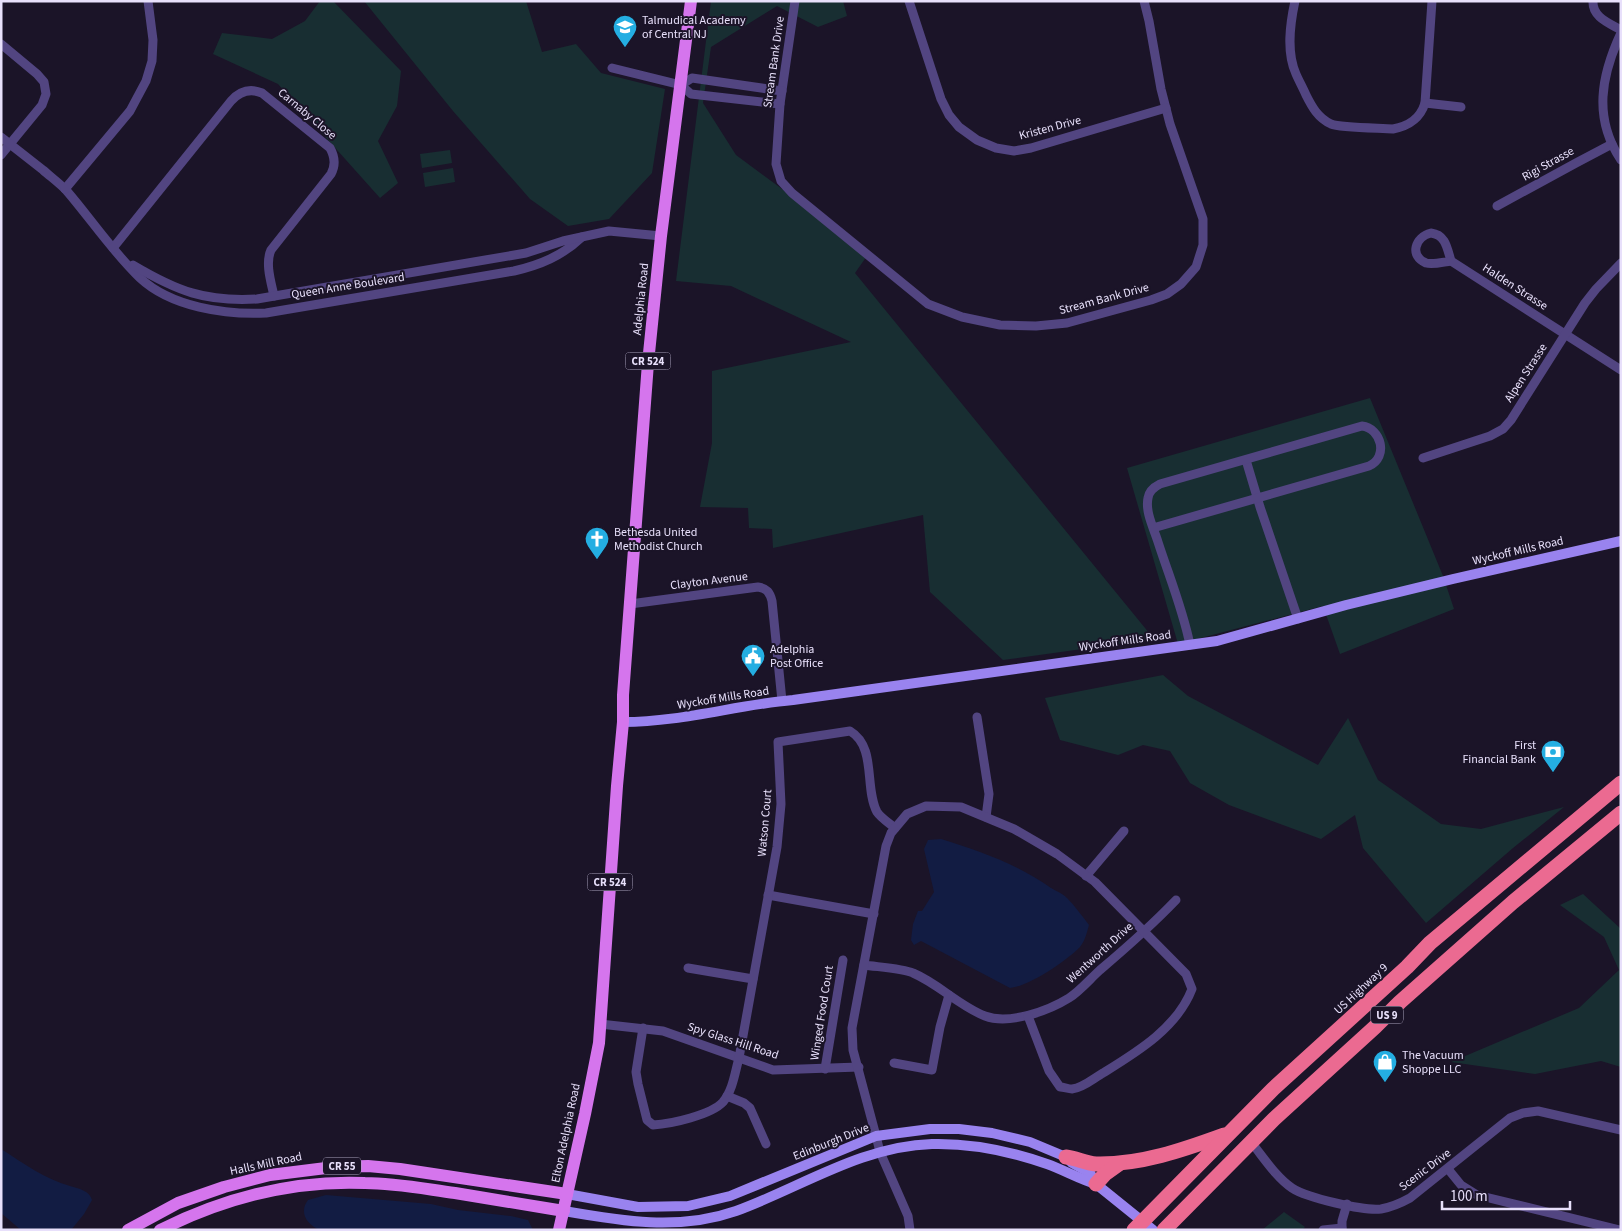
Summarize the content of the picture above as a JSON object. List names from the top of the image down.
{
  "streets": {
    "highway": ["US Highway 9", "US 9"],
    "main road": [
      "Adelphia Road",
      "CR 524",
      "Wyckoff Mills Road",
      "Elton Adelphia Road",
      "Edinburgh Drive",
      "Halls Mill Road",
      "CR 55"
    ],
    "street": [
      "Stream Bank Drive",
      "Carnaby Close",
      "Kristen Drive",
      "Rigi Strasse",
      "Queen Anne Boulevard",
      "Halden Strasse",
      "Alpen Strasse",
      "Clayton Avenue",
      "Watson Court",
      "Wentworth Drive",
      "Winged Food Court",
      "Spy Glass Hill Road",
      "Scenic Drive"
    ]
  },
  "crossings": [
    ["Stream Bank Drive", "Kristen Drive"],
    ["Carnaby Close", "Queen Anne Boulevard"],
    ["Queen Anne Boulevard", "Adelphia Road"],
    ["Halden Strasse", "Alpen Strasse"],
    ["Adelphia Road", "CR 524"],
    ["Adelphia Road", "Wyckoff Mills Road"],
    ["Adelphia Road", "Clayton Avenue"],
    ["CR 524", "Wyckoff Mills Road"],
    ["CR 524", "Spy Glass Hill Road"],
    ["CR 524", "Elton Adelphia Road"],
    ["Wyckoff Mills Road", "Clayton Avenue"],
    ["Watson Court", "Wentworth Drive"],
    ["Watson Court", "Spy Glass Hill Road"],
    ["Wentworth Drive", "Spy Glass Hill Road"],
    ["Wentworth Drive", "Edinburgh Drive"],
    ["US Highway 9", "Edinburgh Drive"],
    ["Winged Food Court", "Spy Glass Hill Road"],
    ["US 9", "Scenic Drive"],
    ["Spy Glass Hill Road", "Elton Adelphia Road"],
    ["Elton Adelphia Road", "Edinburgh Drive"],
    ["Elton Adelphia Road", "Halls Mill Road"],
    ["Elton Adelphia Road", "CR 55"],
    ["Edinburgh Drive", "Halls Mill Road"],
    ["Edinburgh Drive", "CR 55"]
  ],
  "places": {
    "school or university": ["Talmudical Academy of Central NJ"],
    "church": ["Bethesda United Methodist Church"],
    "public building": ["Adelphia Post Office"],
    "bank": ["First Financial Bank"],
    "shop": ["The Vacuum Shoppe LLC"]
  },
  "scale_bar": "100 m"
}
